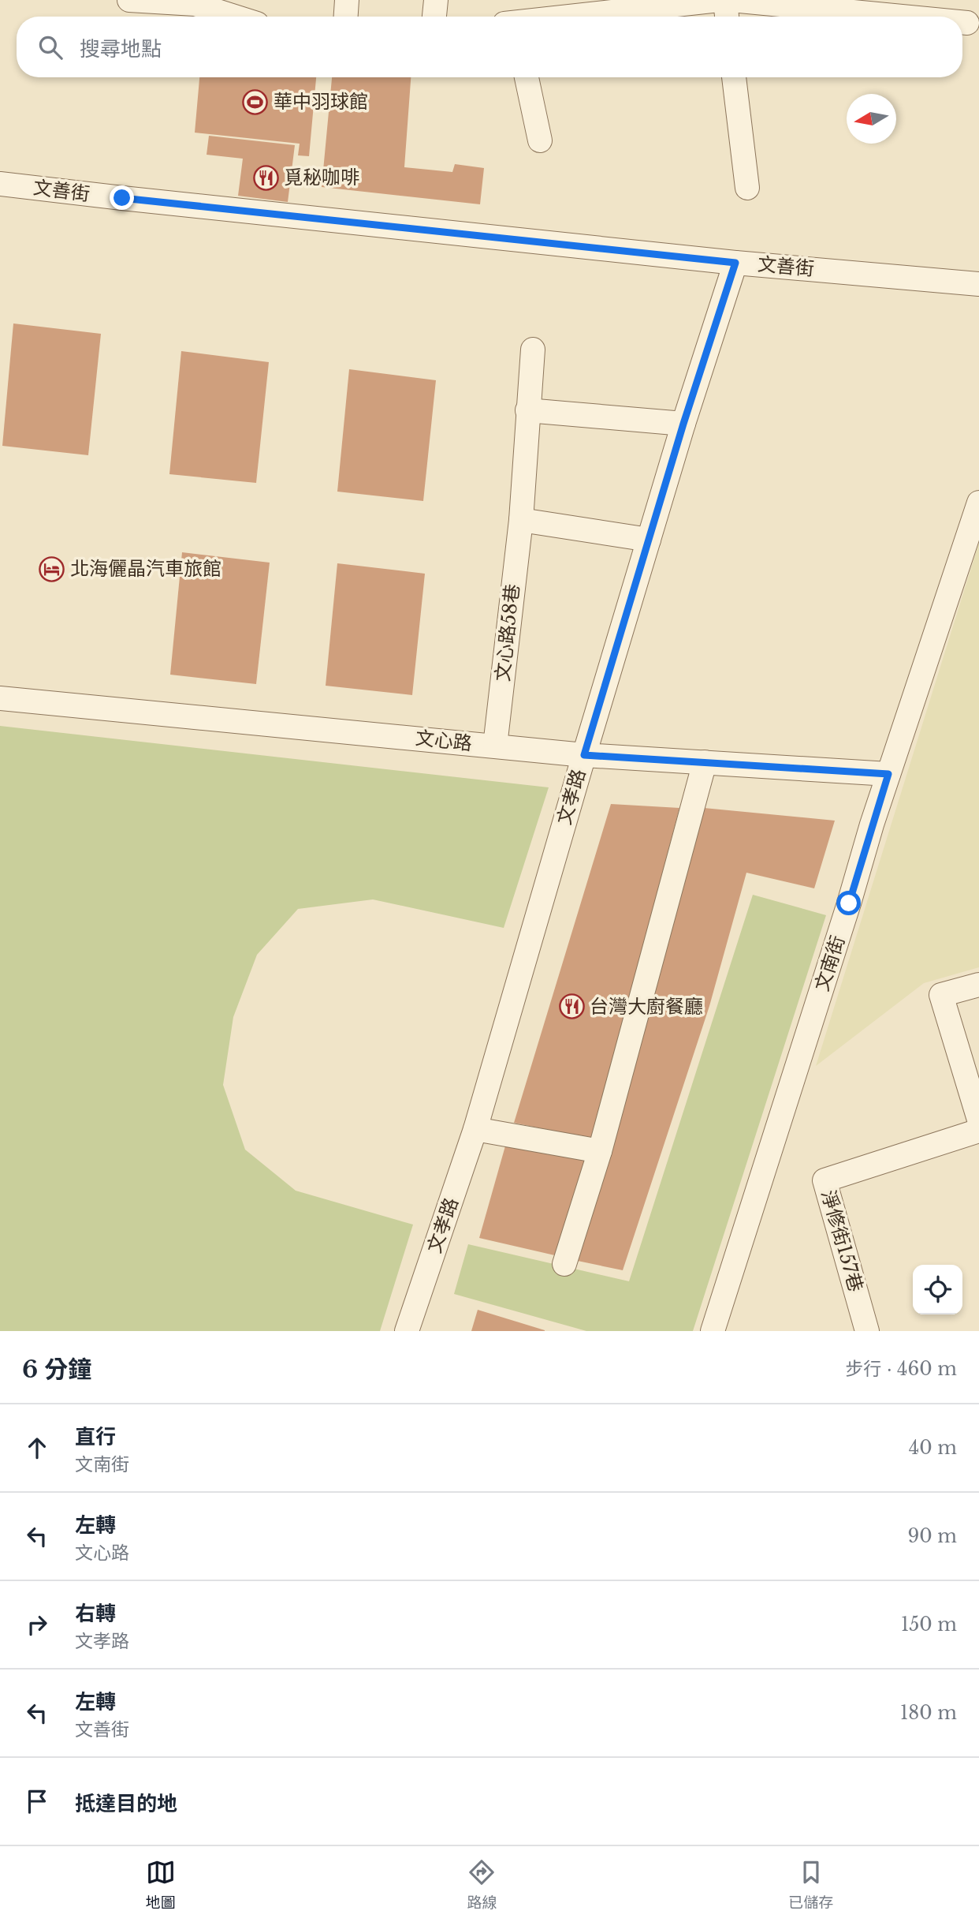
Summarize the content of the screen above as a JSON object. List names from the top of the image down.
{
  "streets": {
    "street": [
      "文善街",
      "文心路58巷",
      "文心路",
      "文孝路",
      "文南街",
      "淨修街157巷"
    ]
  },
  "crossings": [
    ["文善街", "文孝路"],
    ["文心路58巷", "文心路"],
    ["文心路", "文孝路"],
    ["文心路", "文南街"]
  ],
  "places": {
    "sports": ["華中羽球館"],
    "restaurant": ["覓秘咖啡", "台灣大廚餐廳"],
    "hotel": ["北海儷晶汽車旅館"]
  },
  "north": "left",
  "page": {
    "search": "搜尋地點",
    "heading": ["6 分鐘", "步行 · 460 m"],
    "list": [
      ["直行", "文南街", "40 m"],
      ["左轉", "文心路", "90 m"],
      ["右轉", "文孝路", "150 m"],
      ["左轉", "文善街", "180 m"],
      "抵達目的地"
    ],
    "nav": ["地圖", "路線", "已儲存"]
  }
}
